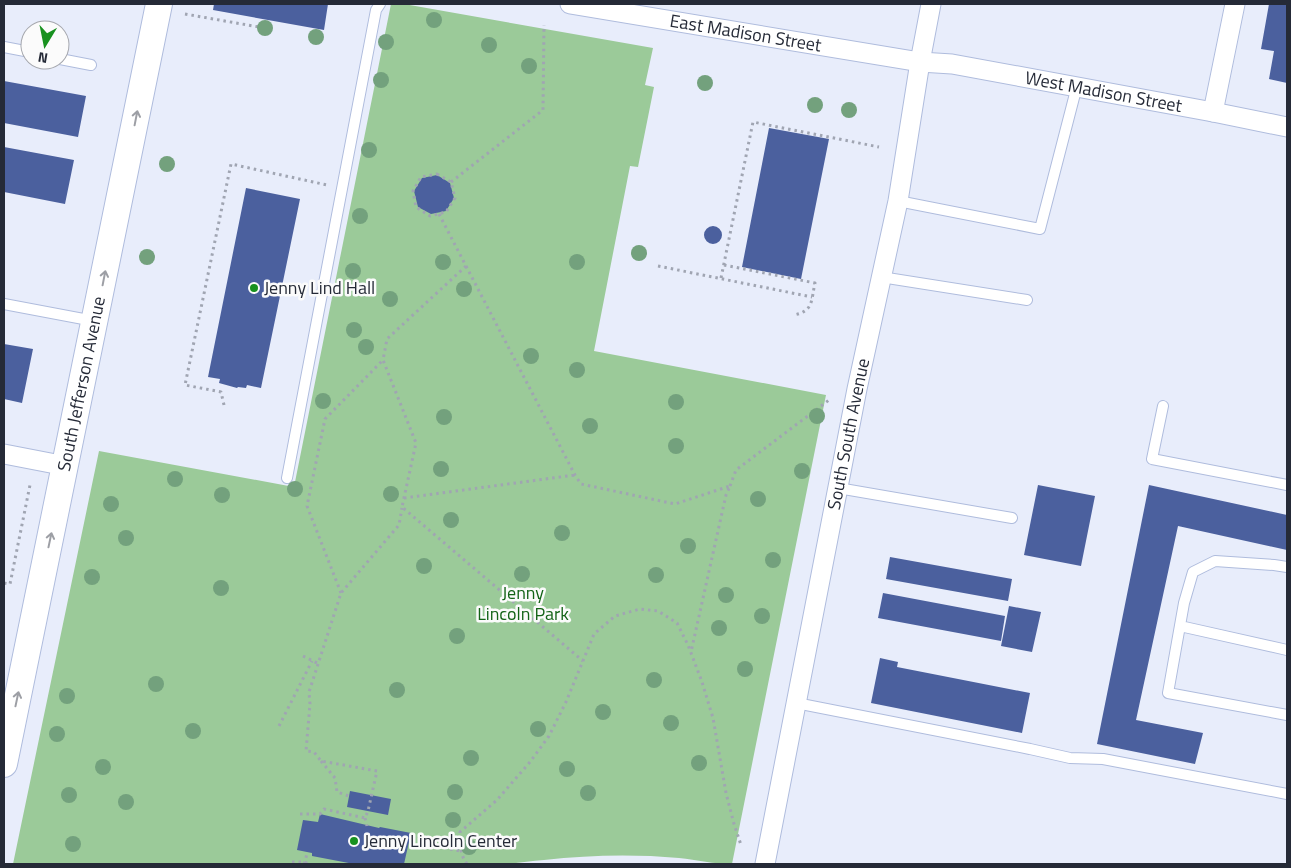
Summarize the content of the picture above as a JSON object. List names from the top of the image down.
{
  "streets": {
    "main road": ["South Jefferson Avenue"],
    "street": ["East Madison Street", "West Madison Street", "South South Avenue"]
  },
  "crossings": [
    ["East Madison Street", "West Madison Street"],
    ["East Madison Street", "South South Avenue"],
    ["West Madison Street", "South South Avenue"]
  ],
  "one_way": ["South Jefferson Avenue"],
  "parks": ["Jenny Lincoln Park"],
  "places": ["Jenny Lind Hall", "Jenny Lincoln Center"],
  "north": "bottom"
}
